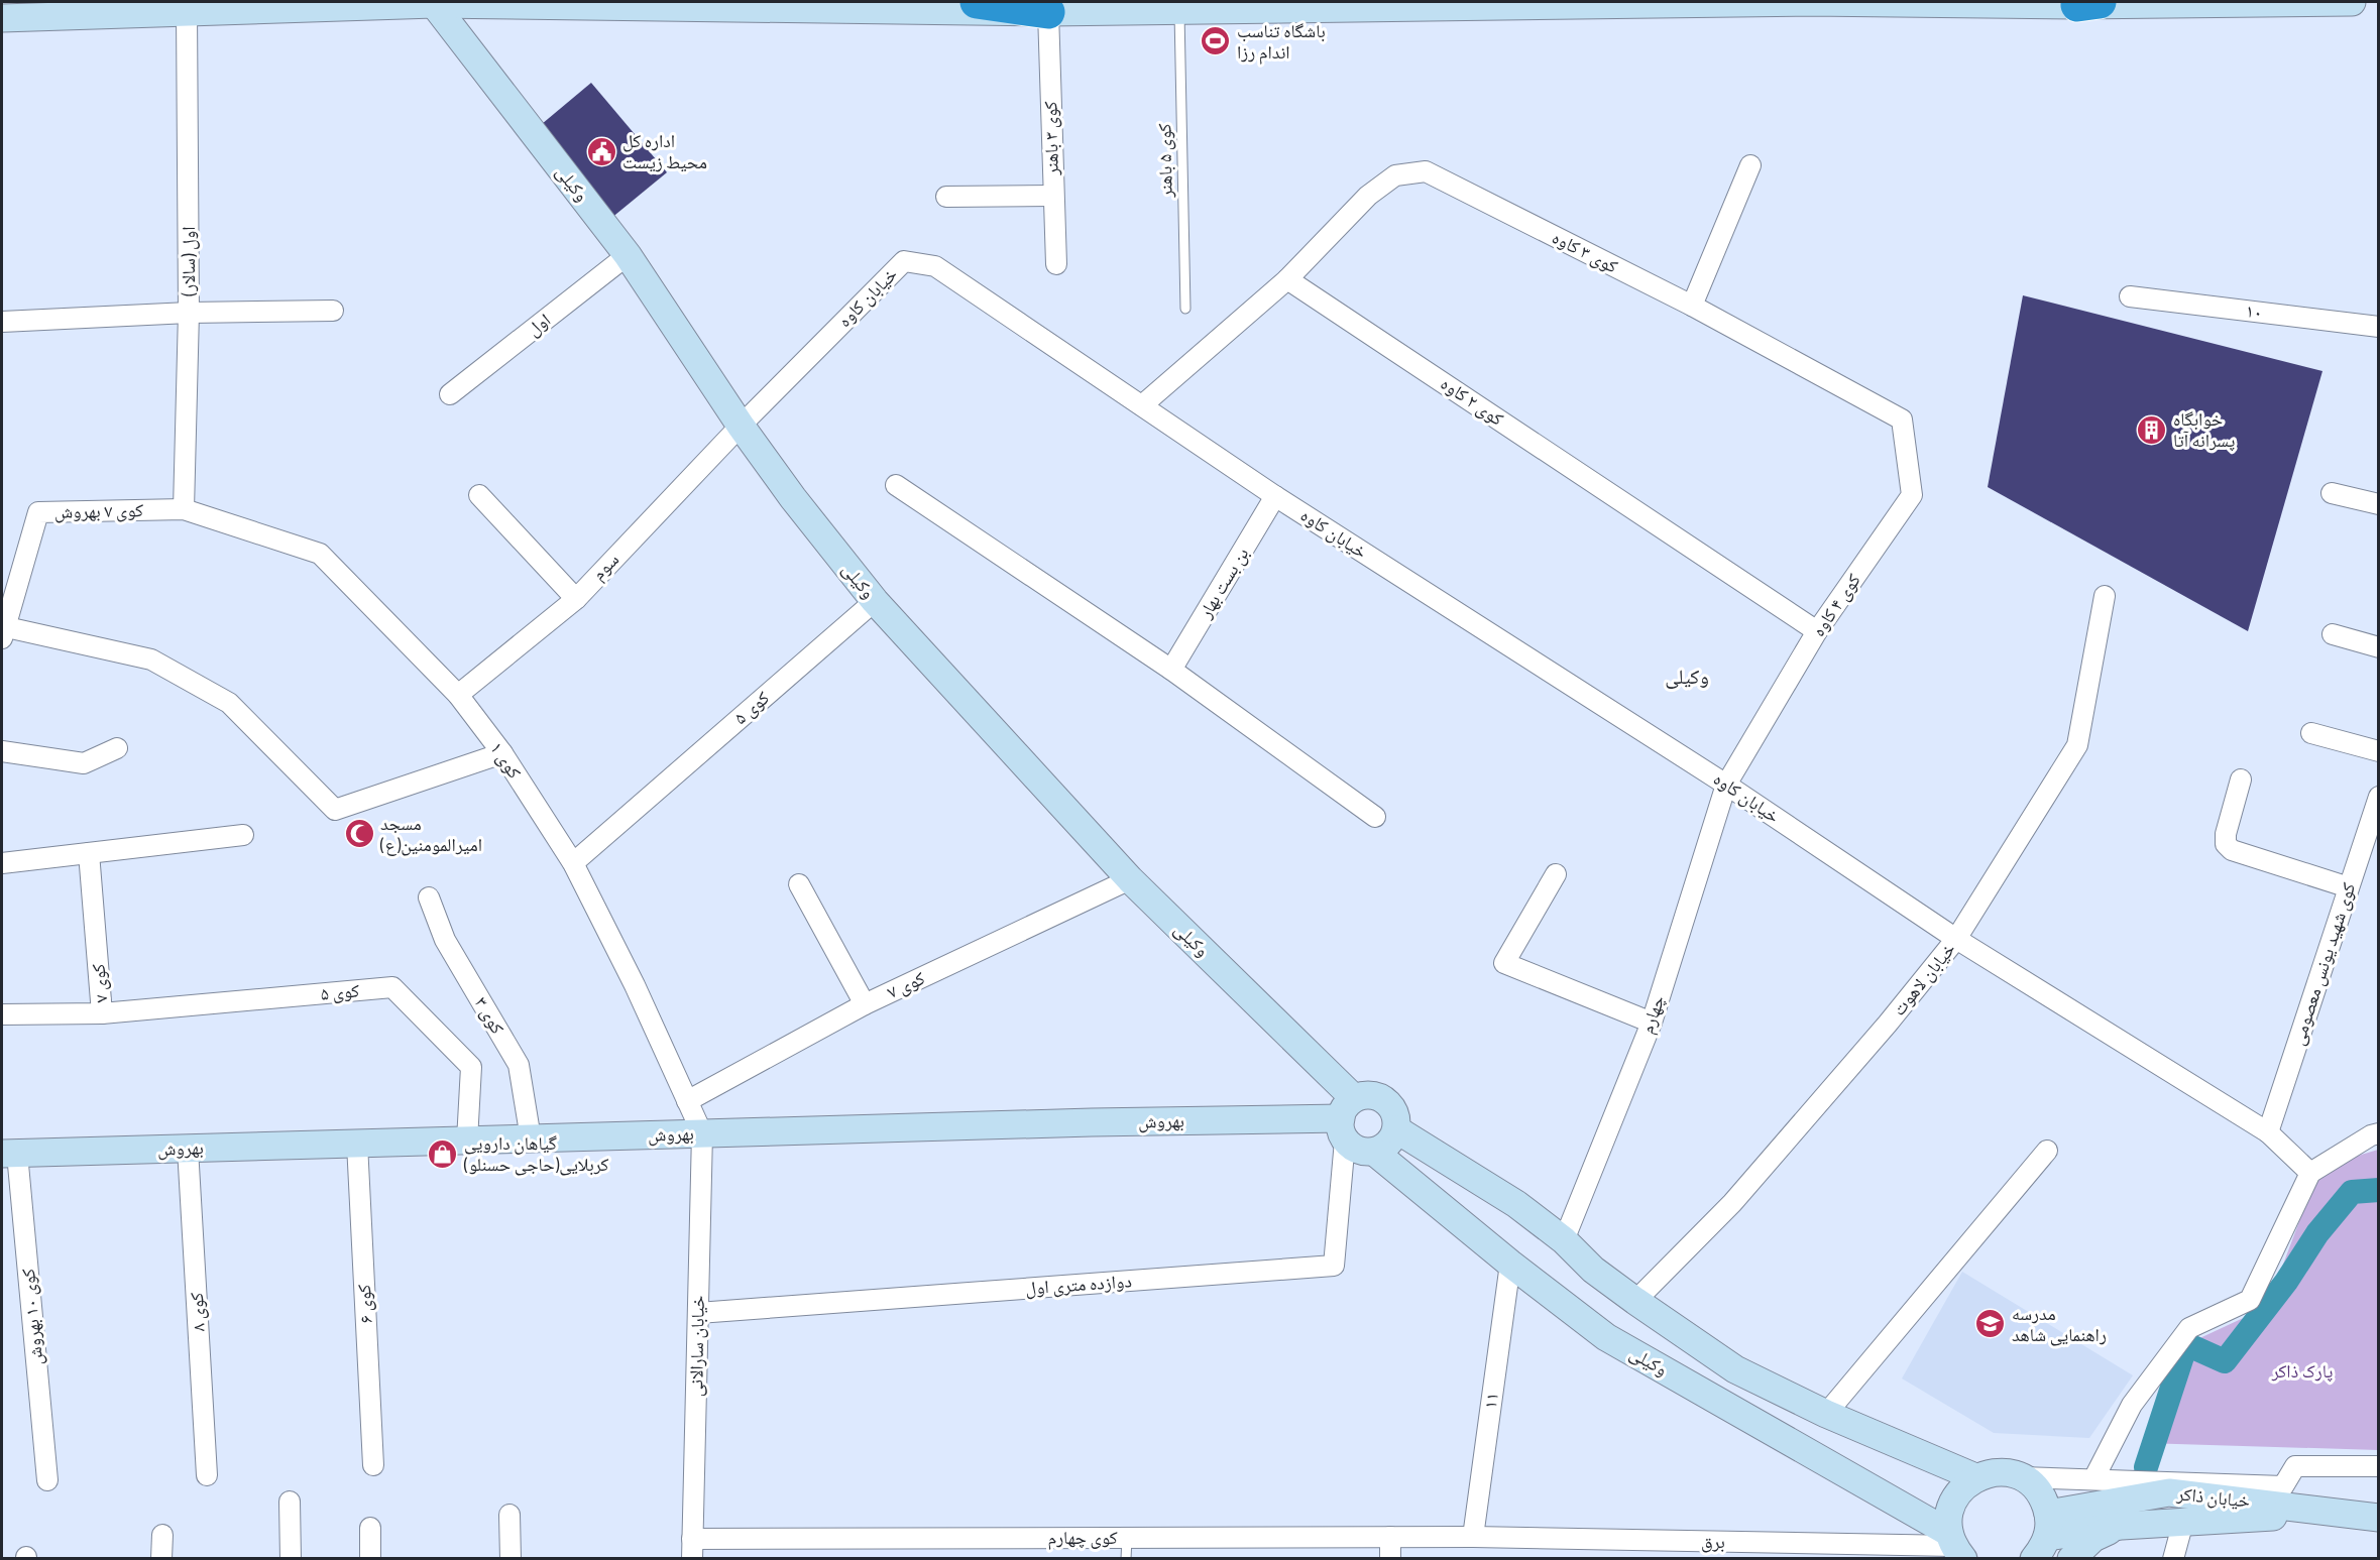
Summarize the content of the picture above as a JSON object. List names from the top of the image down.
{
  "streets": {
    "street": [
      "کوی ۳ باهنر",
      "وکیلی",
      "کوی ۳ کاوه",
      "اول (سالار)",
      "خیابان کاوه",
      "۱۰",
      "اول",
      "کوی ۲ کاوه",
      "کوی ۷ بهروش",
      "سوم",
      "بن بست بهار",
      "کوی ۴ کاوه",
      "کوی ۵",
      "کوی ۱",
      "کوی شهید یونس معصومی",
      "خیابان لاهوت",
      "کوی ۷",
      "چهارم",
      "کوی ۳",
      "بهروش",
      "دوازده متری اول",
      "کوی ۶",
      "کوی ۸",
      "کوی ۱۰ بهروش",
      "خیابان سارالانی",
      "۱۱",
      "خیابان ذاکر",
      "کوی چهارم",
      "برق"
    ],
    "lane": ["کوی ۵ باهنر"]
  },
  "crossings": [
    ["وکیلی", "خیابان کاوه"],
    ["وکیلی", "اول"],
    ["وکیلی", "سوم"],
    ["وکیلی", "کوی ۵"],
    ["وکیلی", "کوی ۷"],
    ["وکیلی", "بهروش"],
    ["وکیلی", "دوازده متری اول"],
    ["وکیلی", "۱۱"],
    ["وکیلی", "برق"],
    ["کوی ۳ کاوه", "کوی ۲ کاوه"],
    ["کوی ۳ کاوه", "کوی ۴ کاوه"],
    ["اول (سالار)", "کوی ۷ بهروش"],
    ["اول (سالار)", "کوی ۱"],
    ["خیابان کاوه", "سوم"],
    ["خیابان کاوه", "بن بست بهار"],
    ["خیابان کاوه", "کوی ۴ کاوه"],
    ["خیابان کاوه", "کوی شهید یونس معصومی"],
    ["خیابان کاوه", "خیابان لاهوت"],
    ["خیابان کاوه", "چهارم"],
    ["کوی ۲ کاوه", "کوی ۴ کاوه"],
    ["کوی ۷ بهروش", "کوی ۱"],
    ["سوم", "کوی ۱"],
    ["کوی ۴ کاوه", "چهارم"],
    ["کوی ۵", "کوی ۱"],
    ["کوی ۵", "کوی ۷"],
    ["کوی ۵", "بهروش"],
    ["کوی ۱", "کوی ۷"],
    ["کوی ۱", "بهروش"],
    ["کوی ۱", "خیابان سارالانی"],
    ["کوی ۳", "بهروش"],
    ["بهروش", "دوازده متری اول"],
    ["بهروش", "کوی ۶"],
    ["بهروش", "کوی ۸"],
    ["بهروش", "کوی ۱۰ بهروش"],
    ["بهروش", "خیابان سارالانی"],
    ["دوازده متری اول", "خیابان سارالانی"],
    ["خیابان سارالانی", "کوی چهارم"],
    ["۱۱", "کوی چهارم"],
    ["۱۱", "برق"],
    ["کوی چهارم", "برق"]
  ],
  "districts": ["وکیلی"],
  "parks": ["پارک ذاکر"],
  "places": {
    "sports": ["باشگاه تناسب اندام رزا"],
    "public building": ["اداره کل محیط زیست"],
    "building": ["خوابگاه پسرانه آتا"],
    "mosque": ["مسجد امیرالمومنین(ع)"],
    "shop": ["گیاهان دارویی کربلایی(حاجی حسنلو)"],
    "school or university": ["مدرسه راهنمایی شاهد"]
  }
}
